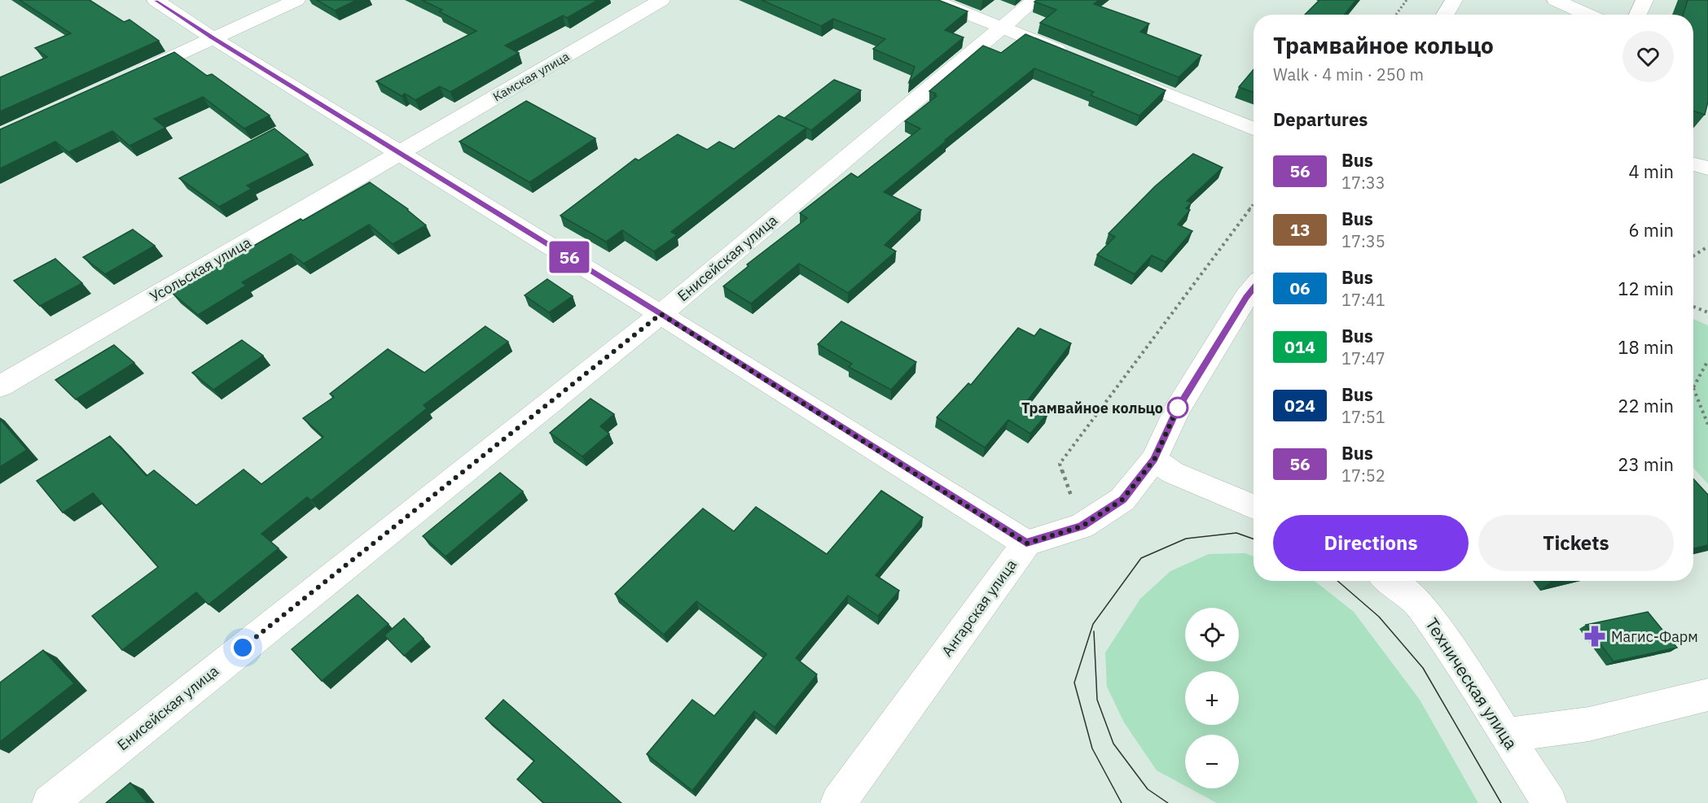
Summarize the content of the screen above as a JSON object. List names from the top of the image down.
{
  "streets": {
    "street": [
      "Камская улица",
      "Енисейская улица",
      "Усольская улица",
      "Ангарская улица",
      "Техническая улица"
    ]
  },
  "crossings": [
    ["Камская улица", "Усольская улица"]
  ],
  "places": {
    "other": ["Трамвайное кольцо"],
    "pharmacy": ["Магис-Фарм"]
  },
  "lines": ["bus line 56"],
  "page": {
    "on_map": "56",
    "heading": [
      ["Трамвайное кольцо", "Walk · 4 min · 250 m"],
      "Departures"
    ],
    "list": [
      {
        "mark": "56",
        "name": "Bus",
        "note": "17:33",
        "value": "4 min"
      },
      {
        "mark": "13",
        "name": "Bus",
        "note": "17:35",
        "value": "6 min"
      },
      {
        "mark": "06",
        "name": "Bus",
        "note": "17:41",
        "value": "12 min"
      },
      {
        "mark": "014",
        "name": "Bus",
        "note": "17:47",
        "value": "18 min"
      },
      {
        "mark": "024",
        "name": "Bus",
        "note": "17:51",
        "value": "22 min"
      },
      {
        "mark": "56",
        "name": "Bus",
        "note": "17:52",
        "value": "23 min"
      }
    ],
    "buttons": ["Directions", "Tickets"],
    "map_buttons": ["+", "−"]
  }
}
